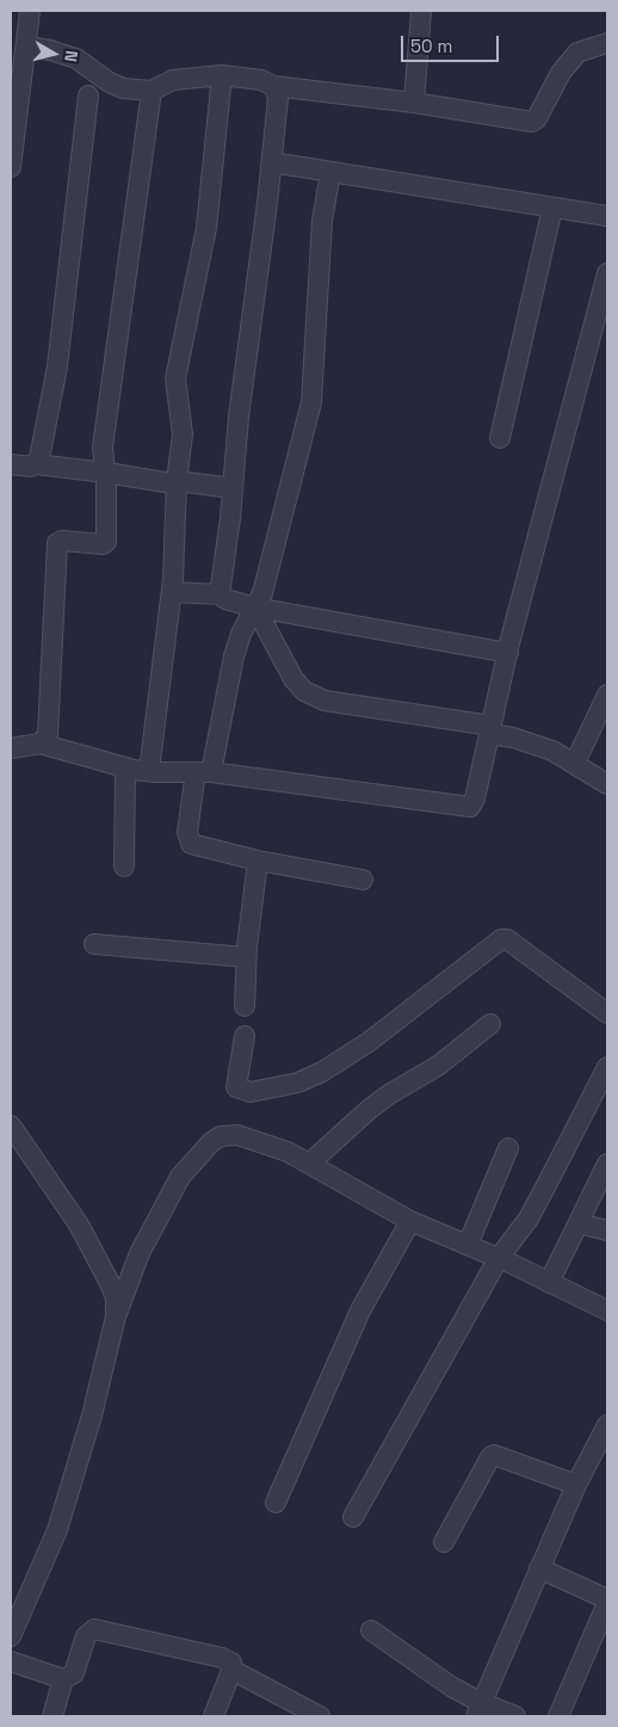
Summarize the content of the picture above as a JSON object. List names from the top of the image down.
{
  "scale_bar": "50 m",
  "north": "right"
}
